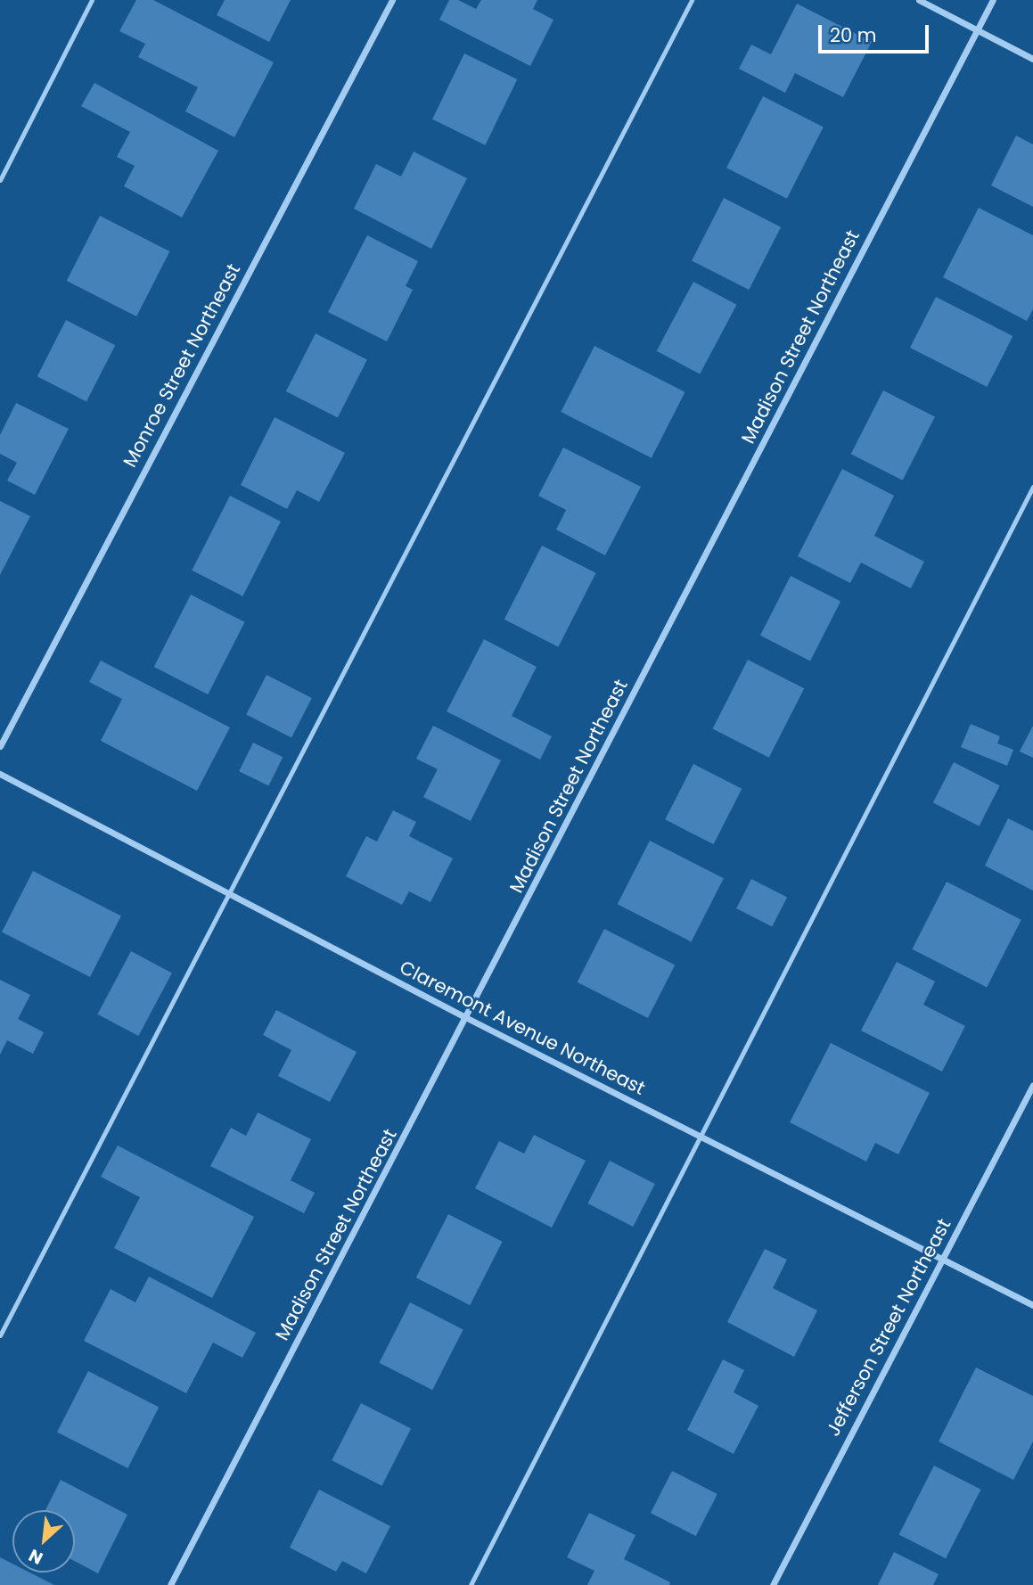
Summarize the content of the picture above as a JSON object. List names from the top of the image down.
{
  "streets": {
    "street": [
      "Madison Street Northeast",
      "Monroe Street Northeast",
      "Claremont Avenue Northeast",
      "Jefferson Street Northeast"
    ]
  },
  "crossings": [
    ["Madison Street Northeast", "Claremont Avenue Northeast"],
    ["Claremont Avenue Northeast", "Jefferson Street Northeast"]
  ],
  "scale_bar": "20 m",
  "north": "bottom left"
}
